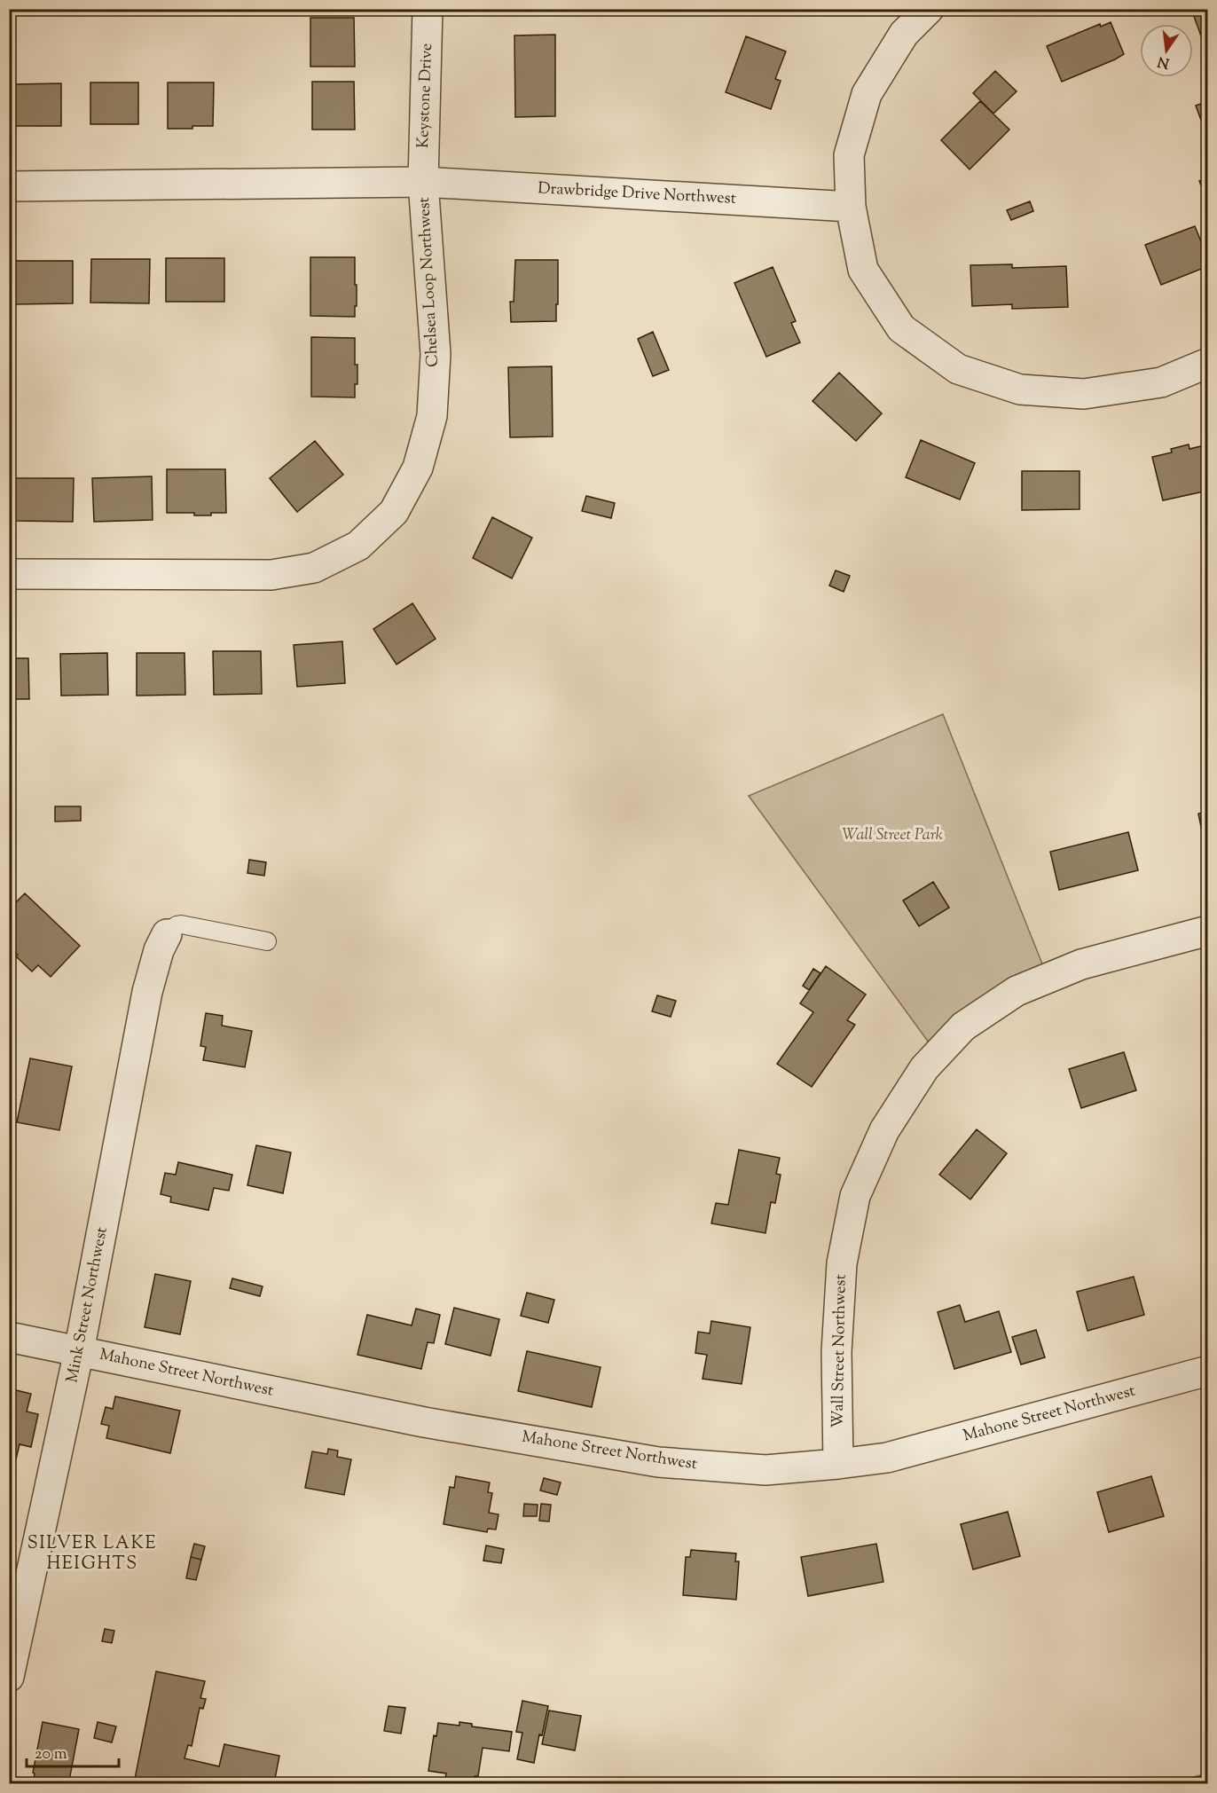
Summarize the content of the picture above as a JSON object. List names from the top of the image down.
{
  "streets": {
    "street": [
      "Keystone Drive",
      "Drawbridge Drive Northwest",
      "Chelsea Loop Northwest",
      "Mink Street Northwest",
      "Wall Street Northwest",
      "Mahone Street Northwest"
    ]
  },
  "crossings": [
    ["Keystone Drive", "Drawbridge Drive Northwest"],
    ["Keystone Drive", "Chelsea Loop Northwest"],
    ["Drawbridge Drive Northwest", "Chelsea Loop Northwest"],
    ["Mink Street Northwest", "Mahone Street Northwest"],
    ["Wall Street Northwest", "Mahone Street Northwest"]
  ],
  "districts": ["SILVER LAKE HEIGHTS"],
  "parks": ["Wall Street Park"],
  "scale_bar": "20 m",
  "north": "bottom"
}
